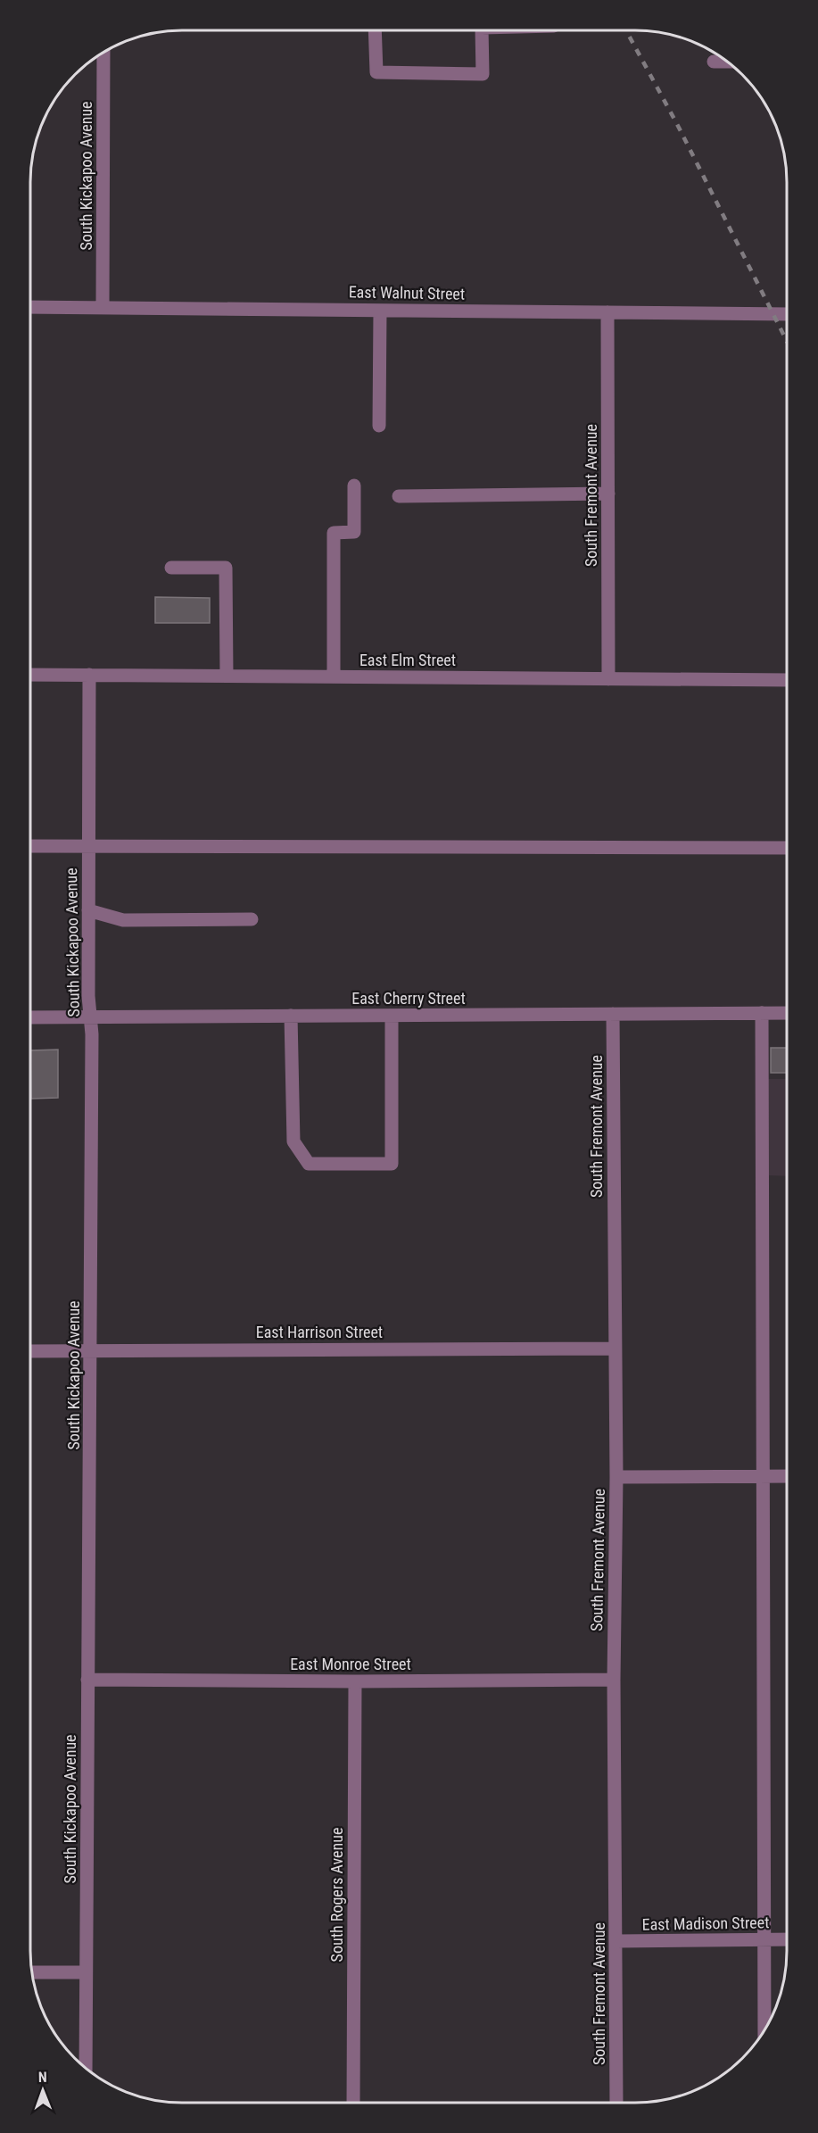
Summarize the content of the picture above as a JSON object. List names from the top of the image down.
{
  "streets": {
    "street": [
      "South Kickapoo Avenue",
      "East Walnut Street",
      "South Fremont Avenue",
      "East Elm Street",
      "East Cherry Street",
      "East Harrison Street",
      "East Monroe Street",
      "South Rogers Avenue",
      "East Madison Street"
    ]
  },
  "crossings": [
    ["South Kickapoo Avenue", "East Walnut Street"],
    ["South Kickapoo Avenue", "East Elm Street"],
    ["South Kickapoo Avenue", "East Cherry Street"],
    ["South Kickapoo Avenue", "East Harrison Street"],
    ["South Kickapoo Avenue", "East Monroe Street"],
    ["East Walnut Street", "South Fremont Avenue"],
    ["South Fremont Avenue", "East Elm Street"],
    ["South Fremont Avenue", "East Cherry Street"],
    ["South Fremont Avenue", "East Harrison Street"],
    ["South Fremont Avenue", "East Monroe Street"],
    ["South Fremont Avenue", "East Madison Street"],
    ["East Monroe Street", "South Rogers Avenue"]
  ],
  "north": "top"
}
